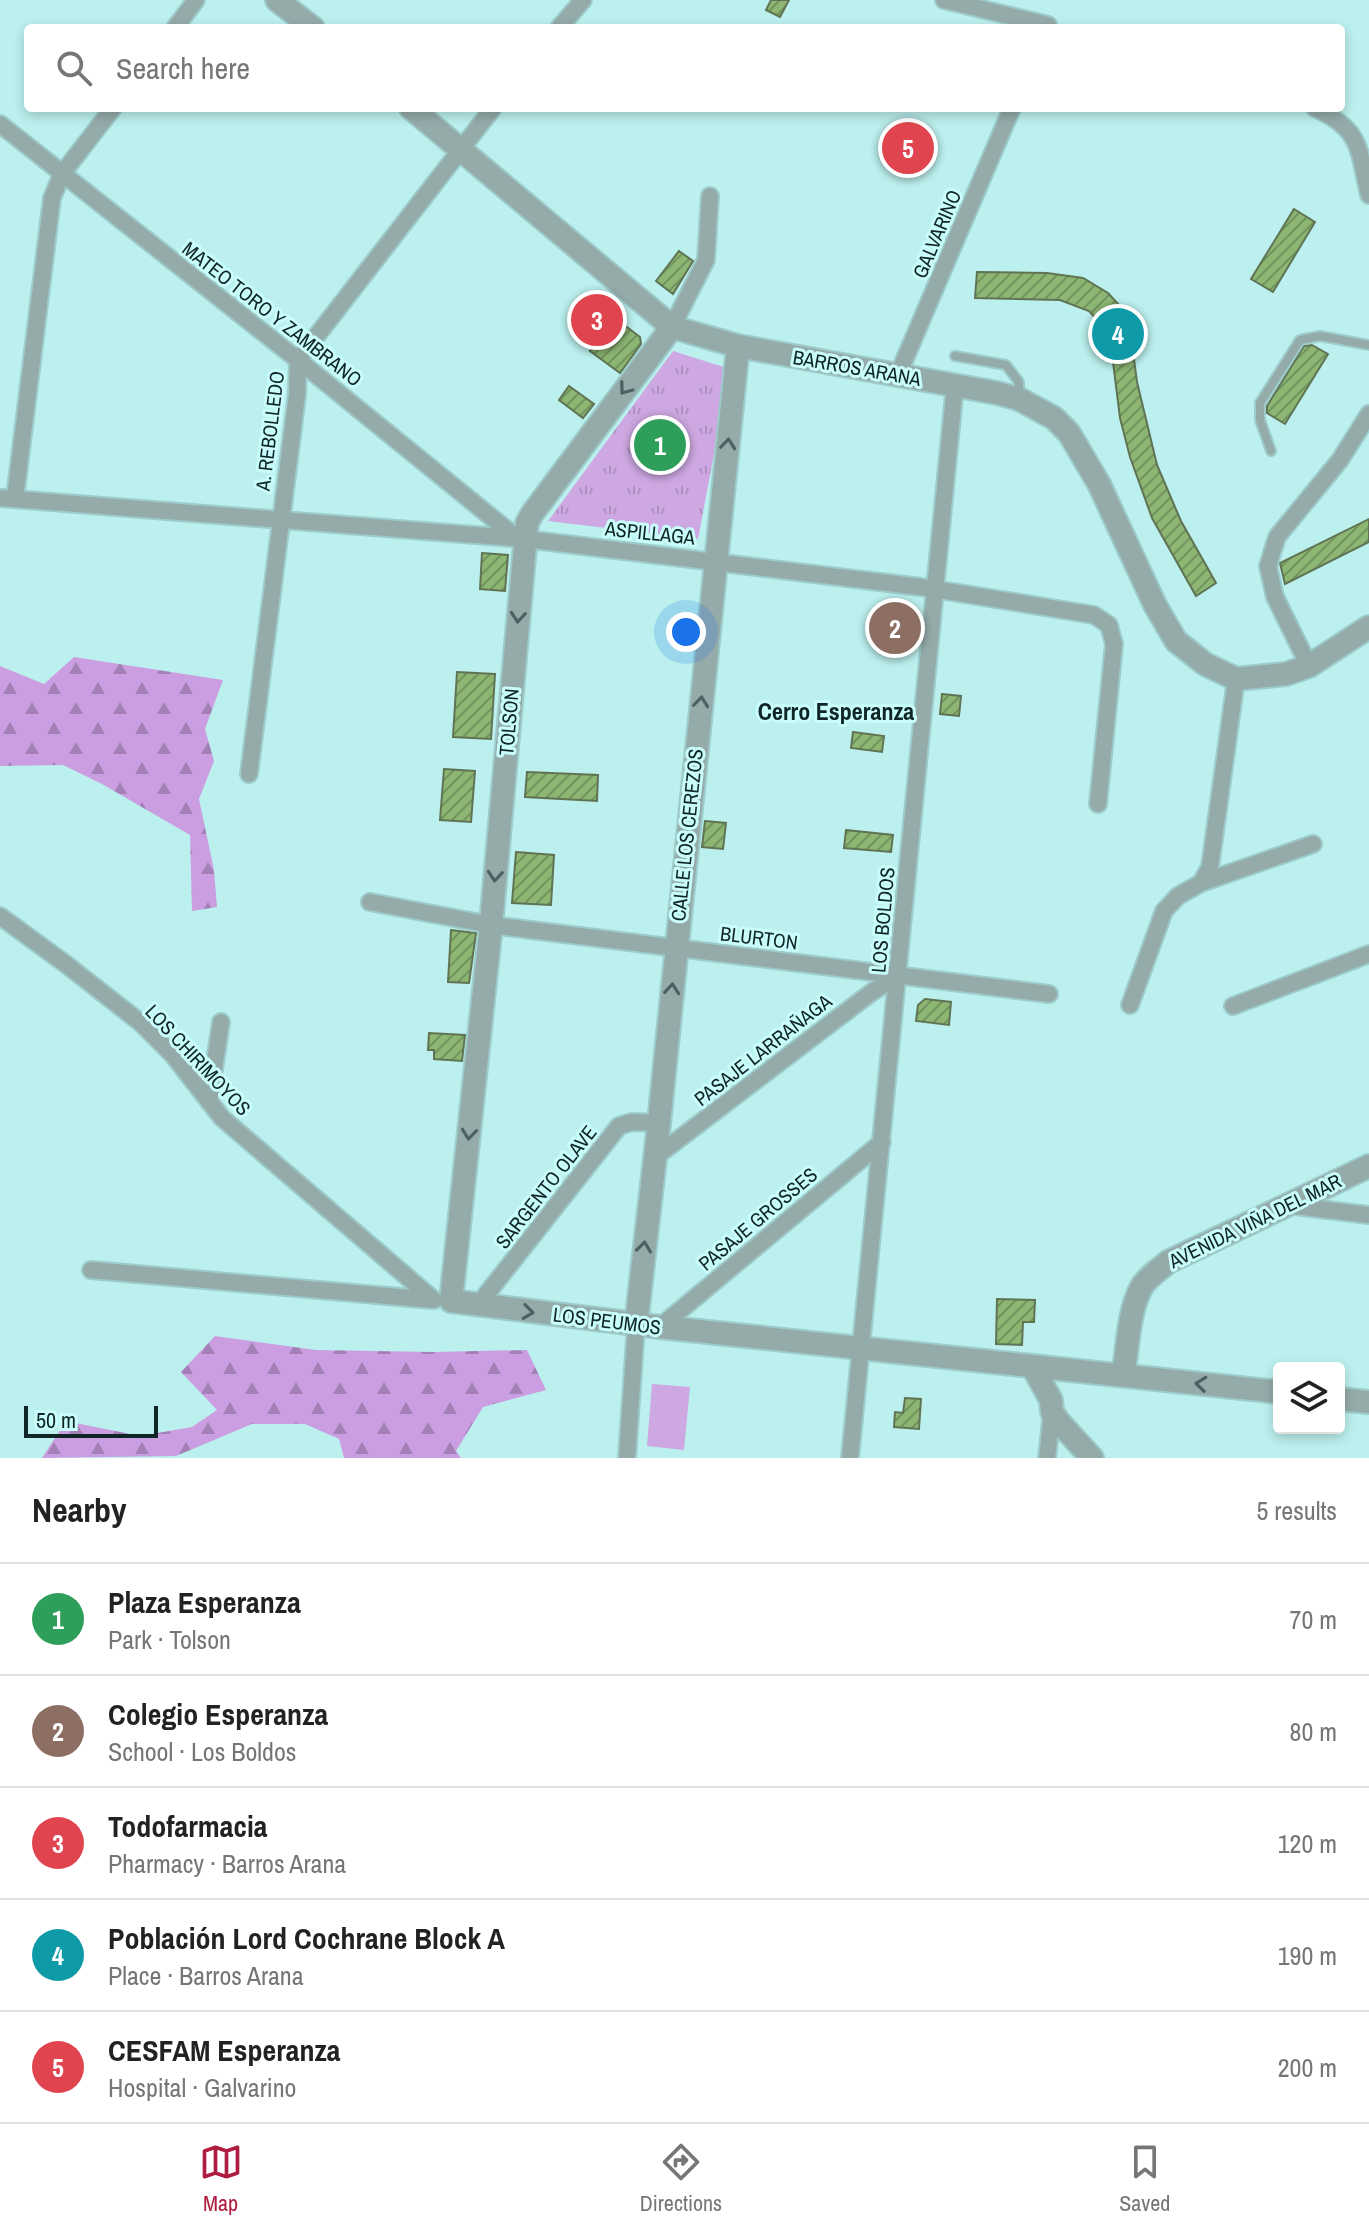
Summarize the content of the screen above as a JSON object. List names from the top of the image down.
{
  "streets": {
    "street": [
      "GALVARINO",
      "MATEO TORO Y ZAMBRANO",
      "BARROS ARANA",
      "A. REBOLLEDO",
      "ASPILLAGA",
      "TOLSON",
      "CALLE LOS CEREZOS",
      "LOS BOLDOS",
      "BLURTON",
      "PASAJE LARRAÑAGA",
      "LOS CHIRIMOYOS",
      "SARGENTO OLAVE",
      "PASAJE GROSSES",
      "AVENIDA VIÑA DEL MAR",
      "LOS PEUMOS"
    ]
  },
  "crossings": [
    ["GALVARINO", "BARROS ARANA"],
    ["MATEO TORO Y ZAMBRANO", "A. REBOLLEDO"],
    ["MATEO TORO Y ZAMBRANO", "ASPILLAGA"],
    ["MATEO TORO Y ZAMBRANO", "TOLSON"],
    ["BARROS ARANA", "A. REBOLLEDO"],
    ["BARROS ARANA", "TOLSON"],
    ["BARROS ARANA", "CALLE LOS CEREZOS"],
    ["BARROS ARANA", "LOS BOLDOS"],
    ["A. REBOLLEDO", "ASPILLAGA"],
    ["ASPILLAGA", "TOLSON"],
    ["ASPILLAGA", "CALLE LOS CEREZOS"],
    ["ASPILLAGA", "LOS BOLDOS"],
    ["TOLSON", "BLURTON"],
    ["TOLSON", "LOS CHIRIMOYOS"],
    ["TOLSON", "LOS PEUMOS"],
    ["CALLE LOS CEREZOS", "BLURTON"],
    ["CALLE LOS CEREZOS", "PASAJE LARRAÑAGA"],
    ["CALLE LOS CEREZOS", "SARGENTO OLAVE"],
    ["CALLE LOS CEREZOS", "LOS PEUMOS"],
    ["LOS BOLDOS", "BLURTON"],
    ["LOS BOLDOS", "PASAJE LARRAÑAGA"],
    ["LOS BOLDOS", "PASAJE GROSSES"],
    ["LOS BOLDOS", "LOS PEUMOS"],
    ["BLURTON", "PASAJE LARRAÑAGA"],
    ["LOS CHIRIMOYOS", "LOS PEUMOS"],
    ["SARGENTO OLAVE", "LOS PEUMOS"],
    ["PASAJE GROSSES", "LOS PEUMOS"],
    ["AVENIDA VIÑA DEL MAR", "LOS PEUMOS"]
  ],
  "one_way": ["TOLSON", "CALLE LOS CEREZOS"],
  "districts": ["Cerro Esperanza"],
  "scale_bar": "50 m",
  "page": {
    "search": "Search here",
    "pins": [
      "5",
      "3",
      "4",
      "1",
      "2"
    ],
    "scale": "50 m",
    "heading": ["Nearby", "5 results"],
    "list": [
      {
        "mark": "1",
        "name": "Plaza Esperanza",
        "note": "Park · Tolson",
        "value": "70 m"
      },
      {
        "mark": "2",
        "name": "Colegio Esperanza",
        "note": "School · Los Boldos",
        "value": "80 m"
      },
      {
        "mark": "3",
        "name": "Todofarmacia",
        "note": "Pharmacy · Barros Arana",
        "value": "120 m"
      },
      {
        "mark": "4",
        "name": "Población Lord Cochrane Block A",
        "note": "Place · Barros Arana",
        "value": "190 m"
      },
      {
        "mark": "5",
        "name": "CESFAM Esperanza",
        "note": "Hospital · Galvarino",
        "value": "200 m"
      }
    ],
    "nav": ["Map", "Directions", "Saved"]
  }
}
